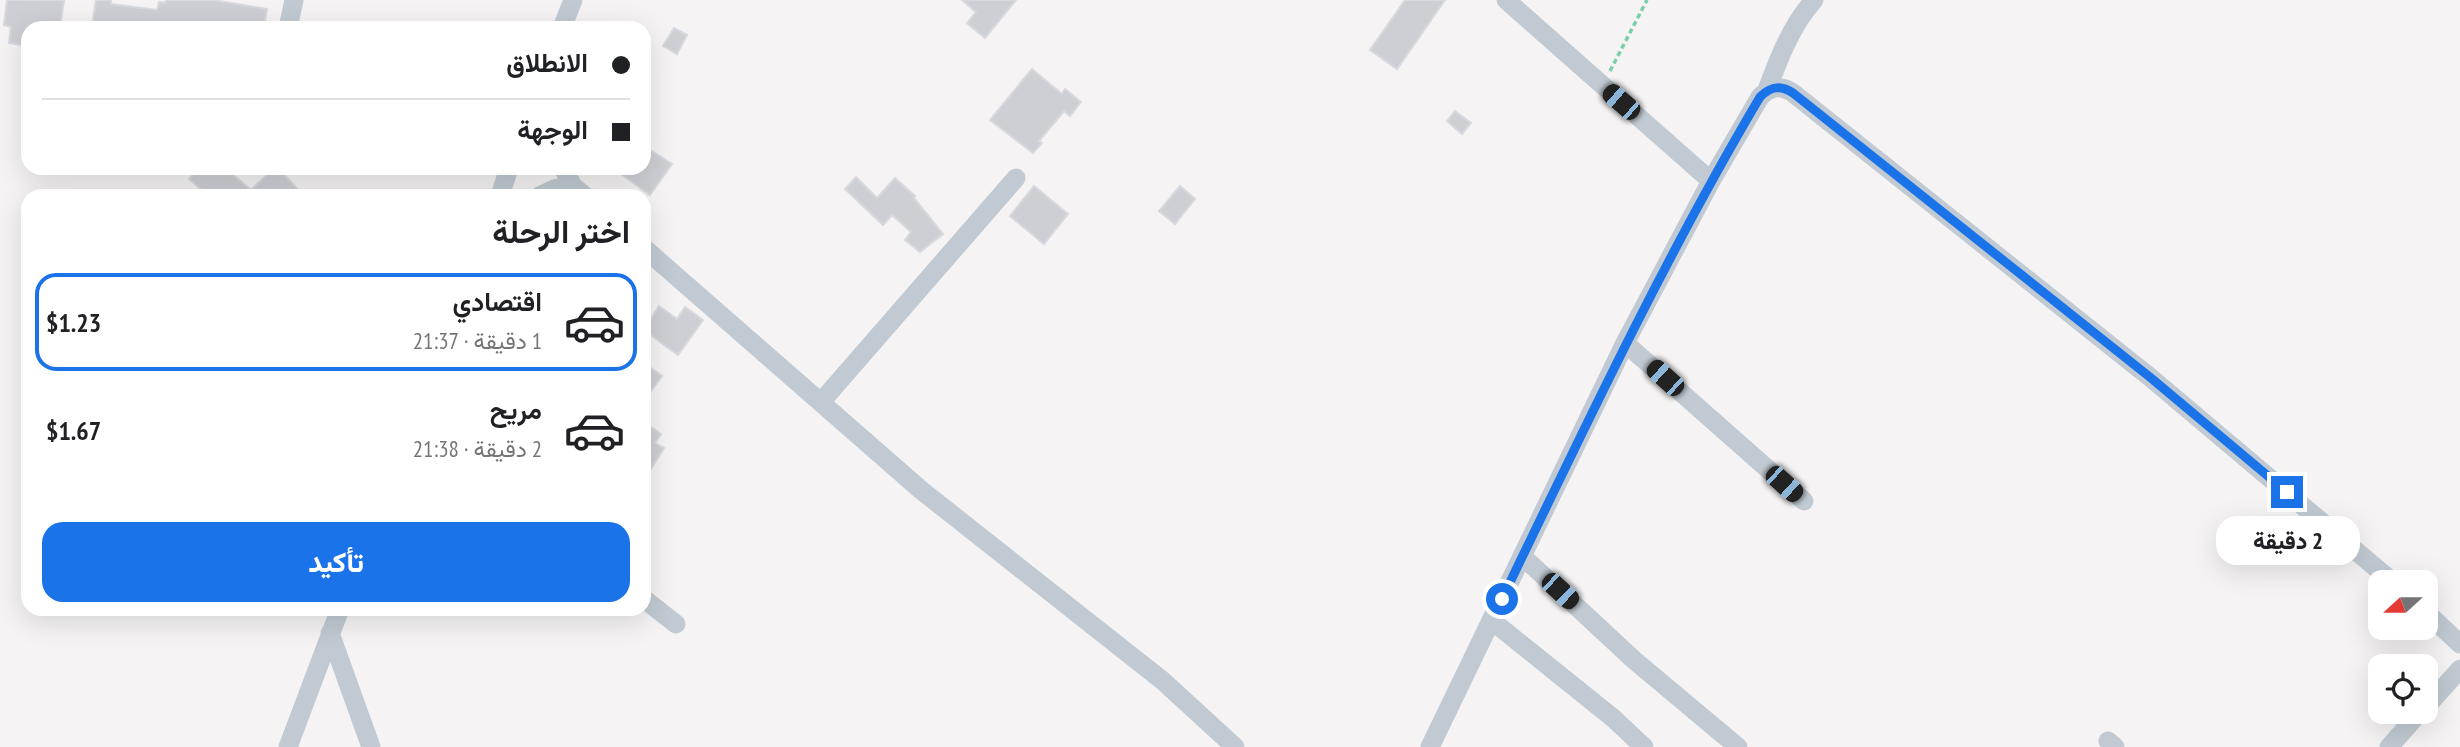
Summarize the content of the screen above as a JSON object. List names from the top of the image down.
{
  "north": "left",
  "page": {
    "banner": ["الانطلاق", "الوجهة"],
    "heading": "اختر الرحلة",
    "list": [
      {
        "name": "اقتصادي",
        "note": "1 دقيقة · 21:37",
        "value": "$1.23"
      },
      {
        "name": "مريح",
        "note": "2 دقيقة · 21:38",
        "value": "$1.67"
      }
    ],
    "buttons": "تأكيد",
    "bubble": "2 دقيقة"
  }
}
